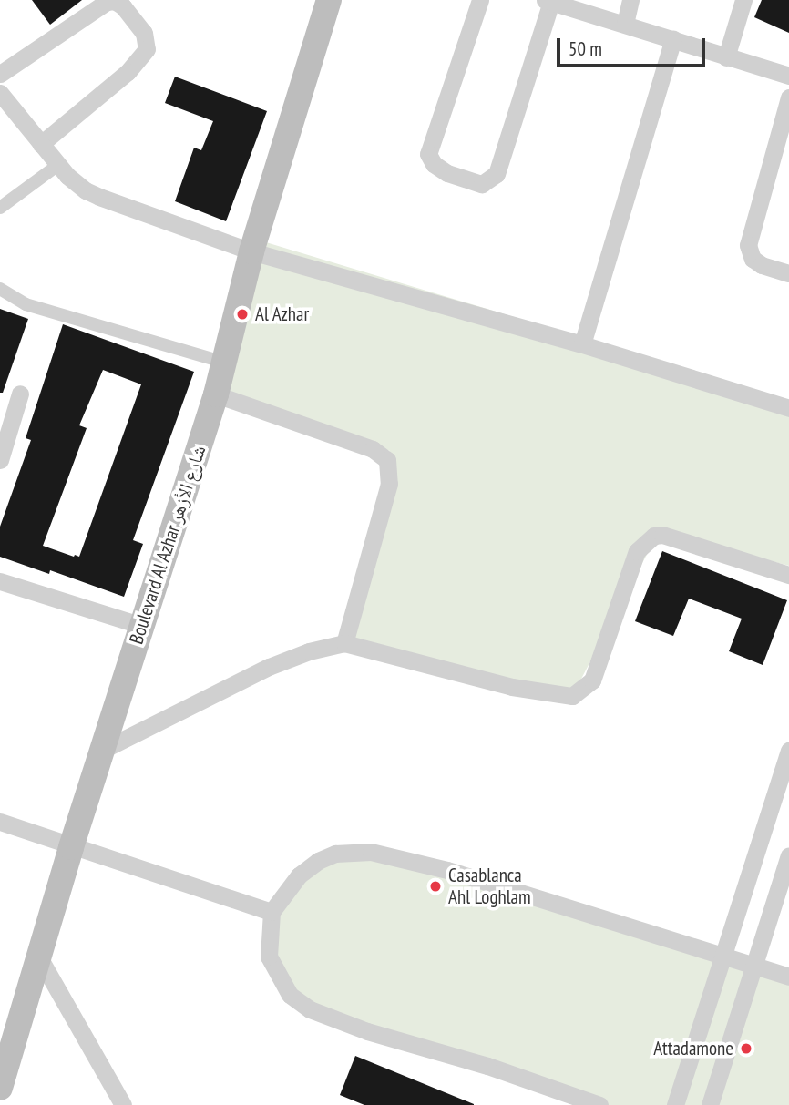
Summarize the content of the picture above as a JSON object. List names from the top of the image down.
{
  "streets": {
    "main road": ["Boulevard Al Azhar شارع الأزهر"]
  },
  "places": ["Al Azhar", "Casablanca Ahl Loghlam", "Attadamone"],
  "scale_bar": "50 m"
}
